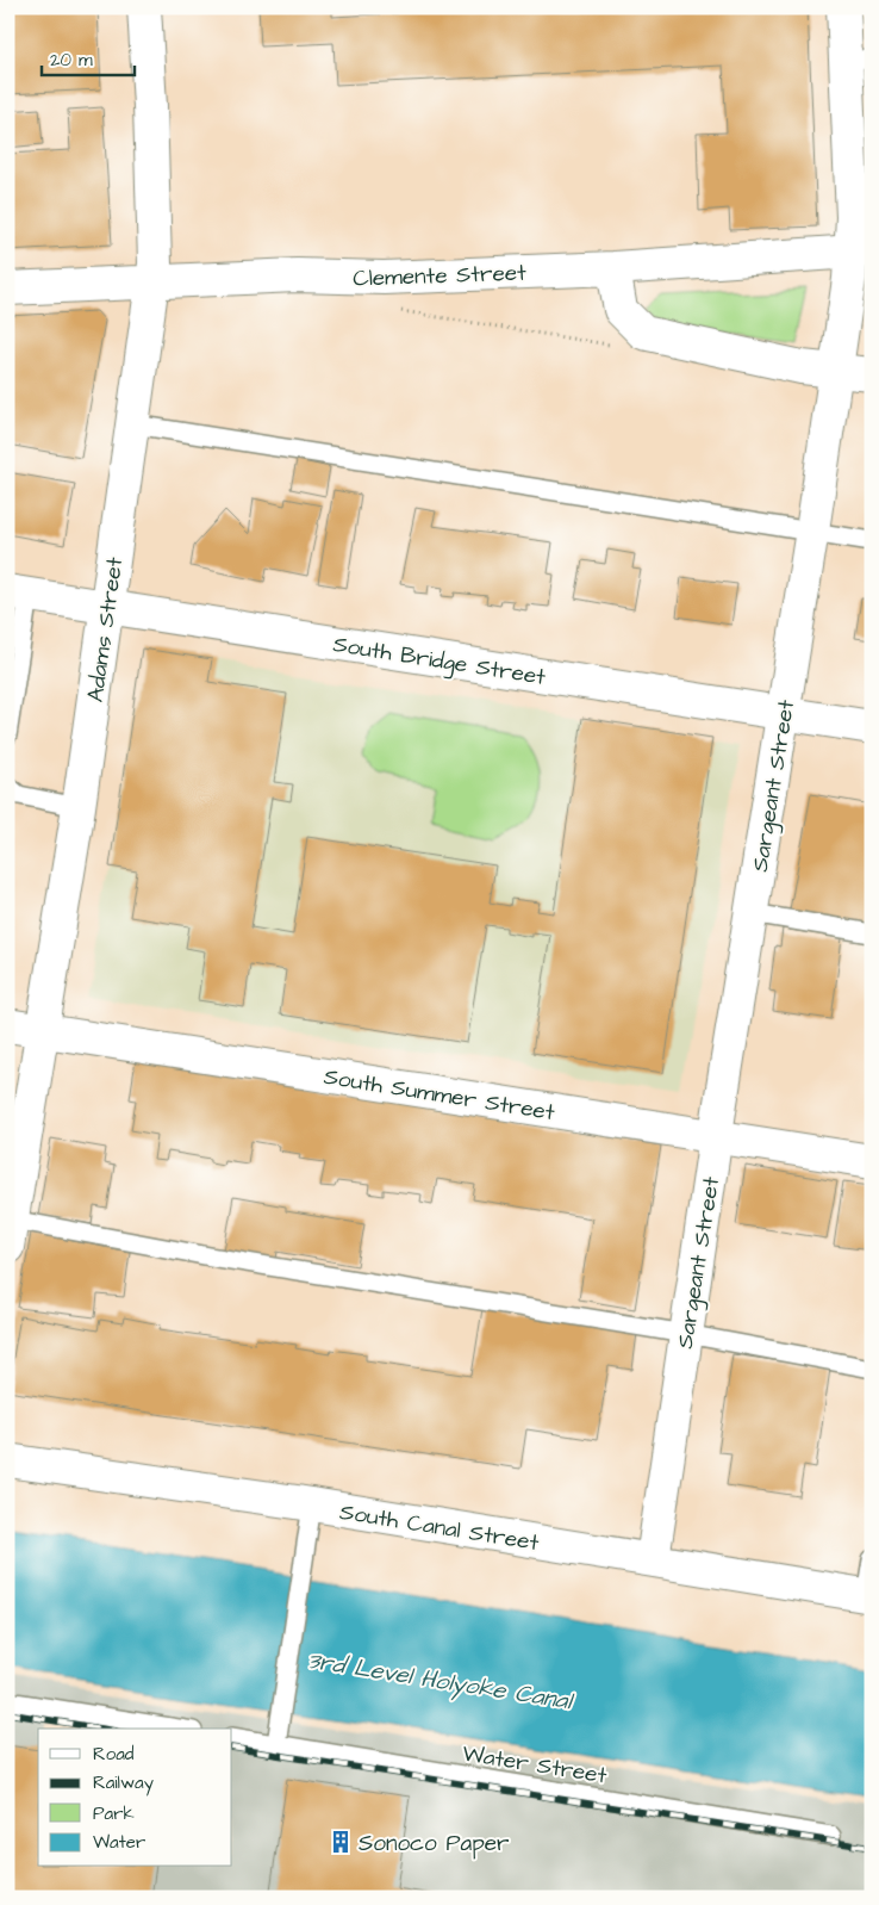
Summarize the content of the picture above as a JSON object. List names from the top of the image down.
{
  "streets": {
    "street": [
      "Clemente Street",
      "Adams Street",
      "South Bridge Street",
      "Sargeant Street",
      "South Summer Street",
      "South Canal Street"
    ],
    "lane": ["Water Street"]
  },
  "crossings": [
    ["Clemente Street", "Adams Street"],
    ["Clemente Street", "Sargeant Street"],
    ["Adams Street", "South Bridge Street"],
    ["Adams Street", "South Summer Street"],
    ["South Bridge Street", "Sargeant Street"],
    ["Sargeant Street", "South Summer Street"],
    ["Sargeant Street", "South Canal Street"]
  ],
  "water": ["3rd Level Holyoke Canal"],
  "places": {
    "building": ["Sonoco Paper"]
  },
  "legend": [
    "Road",
    "Railway",
    "Park",
    "Water"
  ],
  "scale_bar": "20 m"
}
